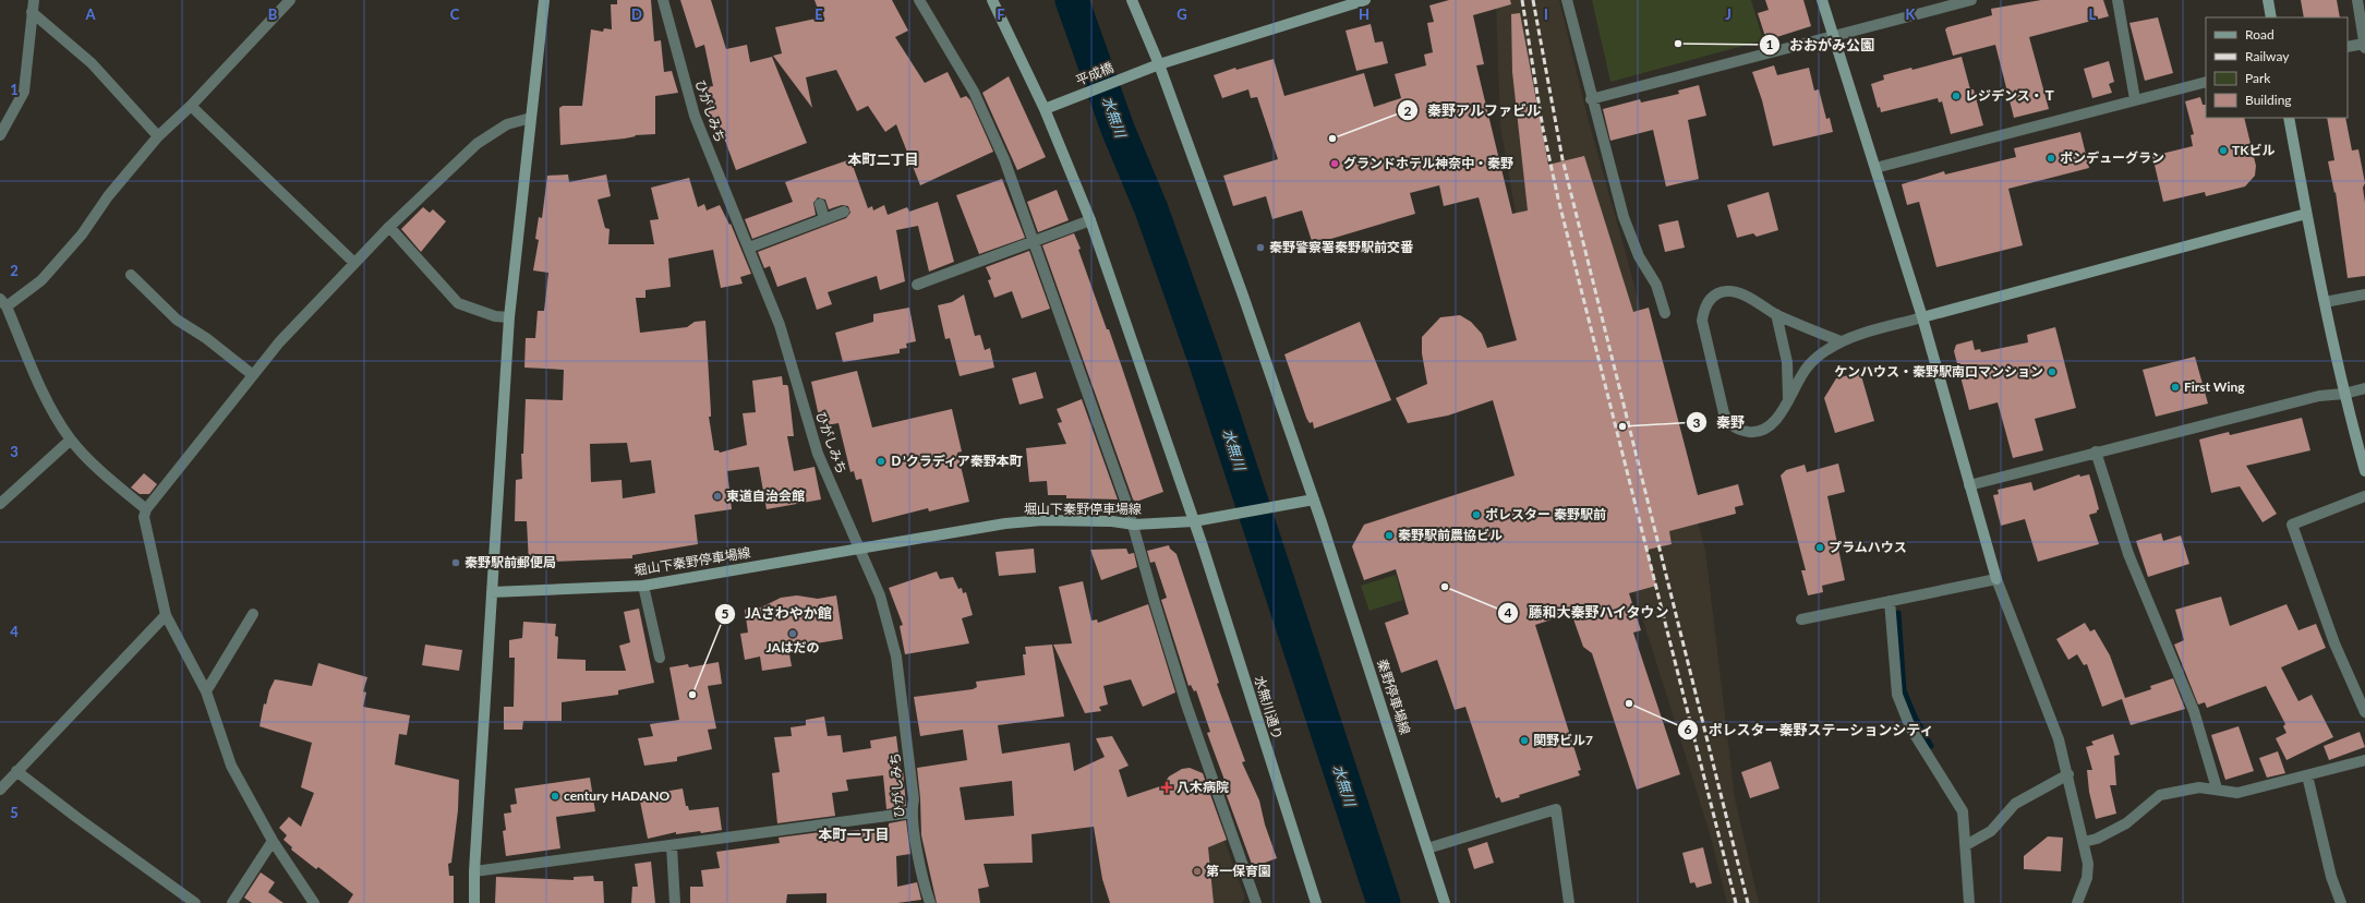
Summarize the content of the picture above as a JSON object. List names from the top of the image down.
{
  "streets": {
    "street": [
      "平成橋",
      "ひがしみち",
      "堀山下秦野停車場線",
      "秦野停車場線",
      "水無川通り"
    ]
  },
  "crossings": [
    ["平成橋", "秦野停車場線"],
    ["平成橋", "水無川通り"],
    ["ひがしみち", "堀山下秦野停車場線"],
    ["堀山下秦野停車場線", "秦野停車場線"],
    ["堀山下秦野停車場線", "水無川通り"]
  ],
  "districts": ["本町二丁目", "本町一丁目"],
  "water": ["水無川"],
  "places": {
    "other": [
      "おおがみ公園",
      "レジデンス・Ｔ",
      "秦野アルファビル",
      "TKビル",
      "ポンデューグラン",
      "グランドホテル神奈中・秦野",
      "秦野警察署秦野駅前交番",
      "ケンハウス・秦野駅南口マンション",
      "First Wing",
      "秦野",
      "Ｄ’クラディア秦野本町",
      "東道自治会館",
      "ポレスター 秦野駅前",
      "秦野駅前農協ビル",
      "プラムハウス",
      "秦野駅前郵便局",
      "藤和大秦野ハイタウン",
      "JAはだの",
      "JAさわやか館",
      "ポレスター秦野ステーションシティ",
      "関野ビル7",
      "century HADANO",
      "第一保育園"
    ],
    "health": ["八木病院"]
  },
  "legend": [
    "Road",
    "Railway",
    "Park",
    "Building"
  ],
  "grid": {
    "columns": [
      "A",
      "B",
      "C",
      "D",
      "E",
      "F",
      "G",
      "H",
      "I",
      "J",
      "K",
      "L"
    ],
    "rows": [
      "1",
      "2",
      "3",
      "4",
      "5"
    ]
  }
}
